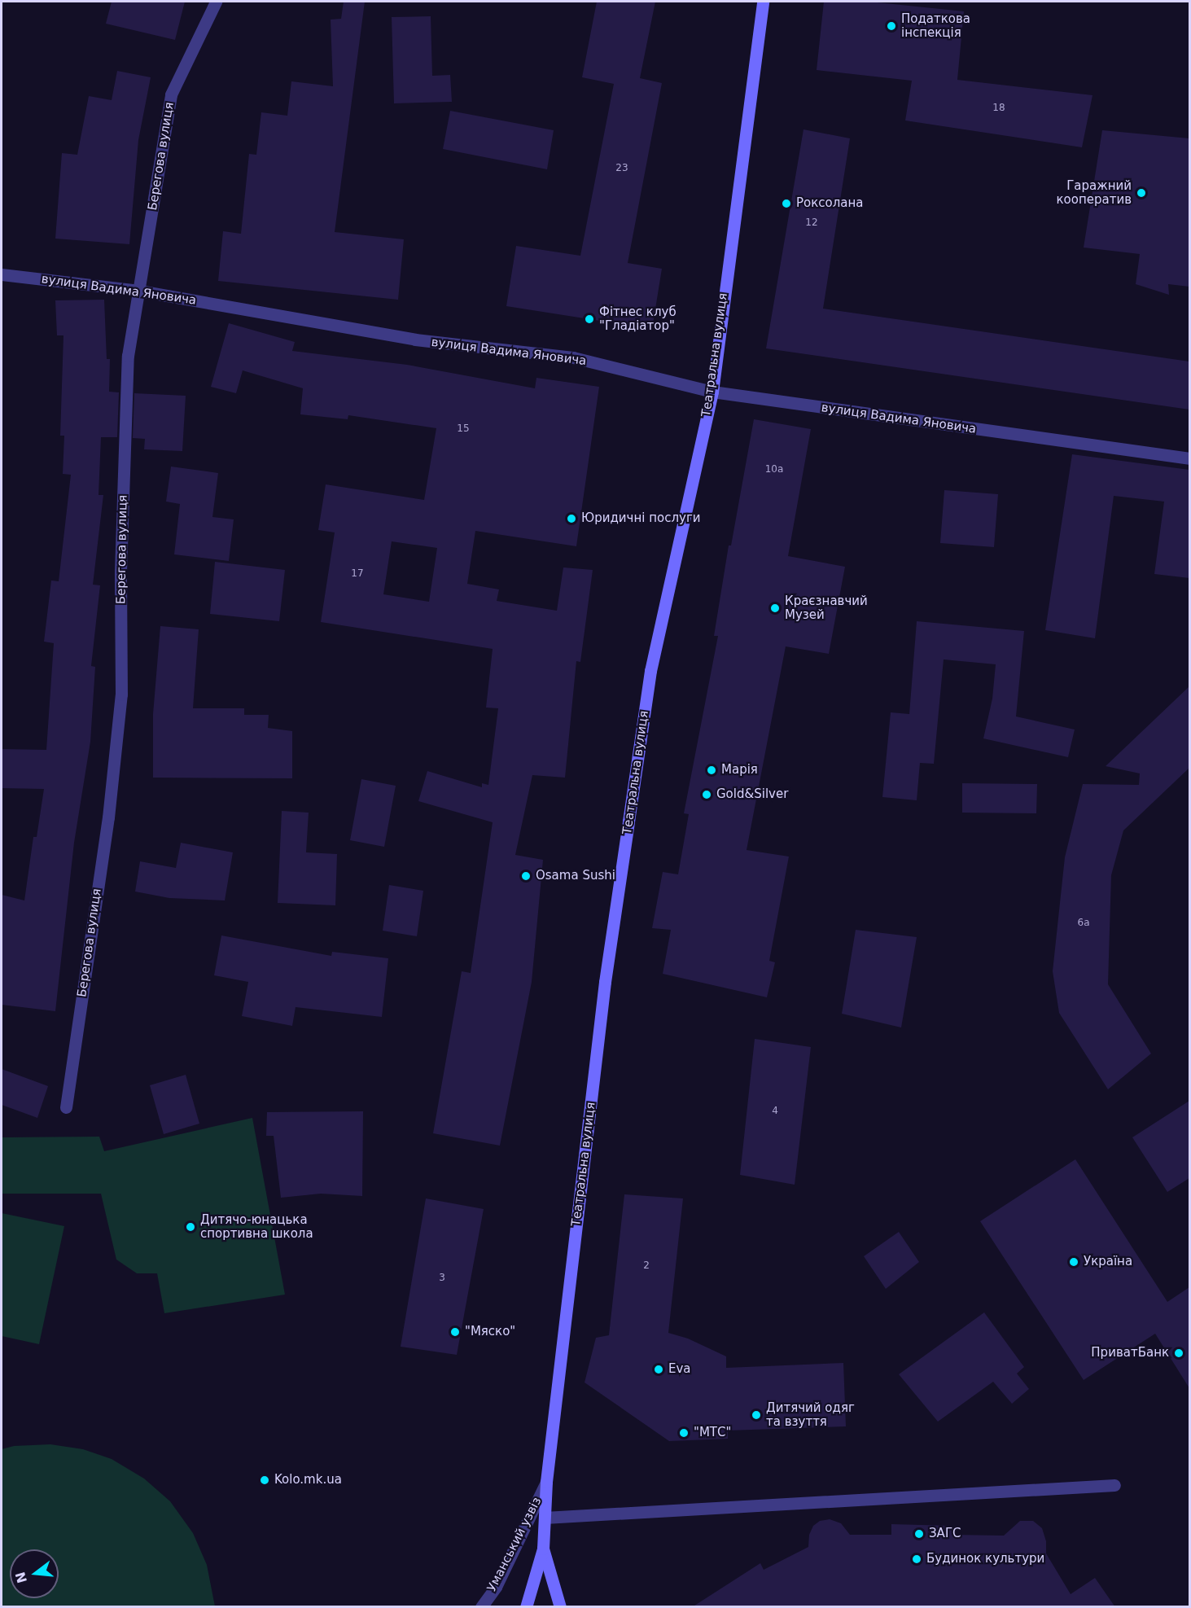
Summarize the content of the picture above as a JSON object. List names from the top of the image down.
{
  "streets": {
    "street": [
      "Берегова вулиця",
      "вулиця Вадима Яновича",
      "Театральна вулиця",
      "Уманський узвіз"
    ]
  },
  "crossings": [
    ["Берегова вулиця", "вулиця Вадима Яновича"],
    ["вулиця Вадима Яновича", "Театральна вулиця"],
    ["Театральна вулиця", "Уманський узвіз"]
  ],
  "places": [
    "Податкова інспекція",
    "Гаражний кооператив",
    "Роксолана",
    "Фітнес клуб \"Гладіатор\"",
    "Юридичні послуги",
    "Краєзнавчий Музей",
    "Марія",
    "Gold&Silver",
    "Osama Sushi",
    "Дитячо-юнацька спортивна школа",
    "Україна",
    "\"Мяско\"",
    "ПриватБанк",
    "Eva",
    "Дитячий одяг та взуття",
    "\"МТС\"",
    "Kolo.mk.ua",
    "ЗАГС",
    "Будинок культури"
  ],
  "house_numbers": [
    "18",
    "23",
    "12",
    "15",
    "10а",
    "17",
    "6а",
    "4",
    "2",
    "3"
  ],
  "north": "left"
}
